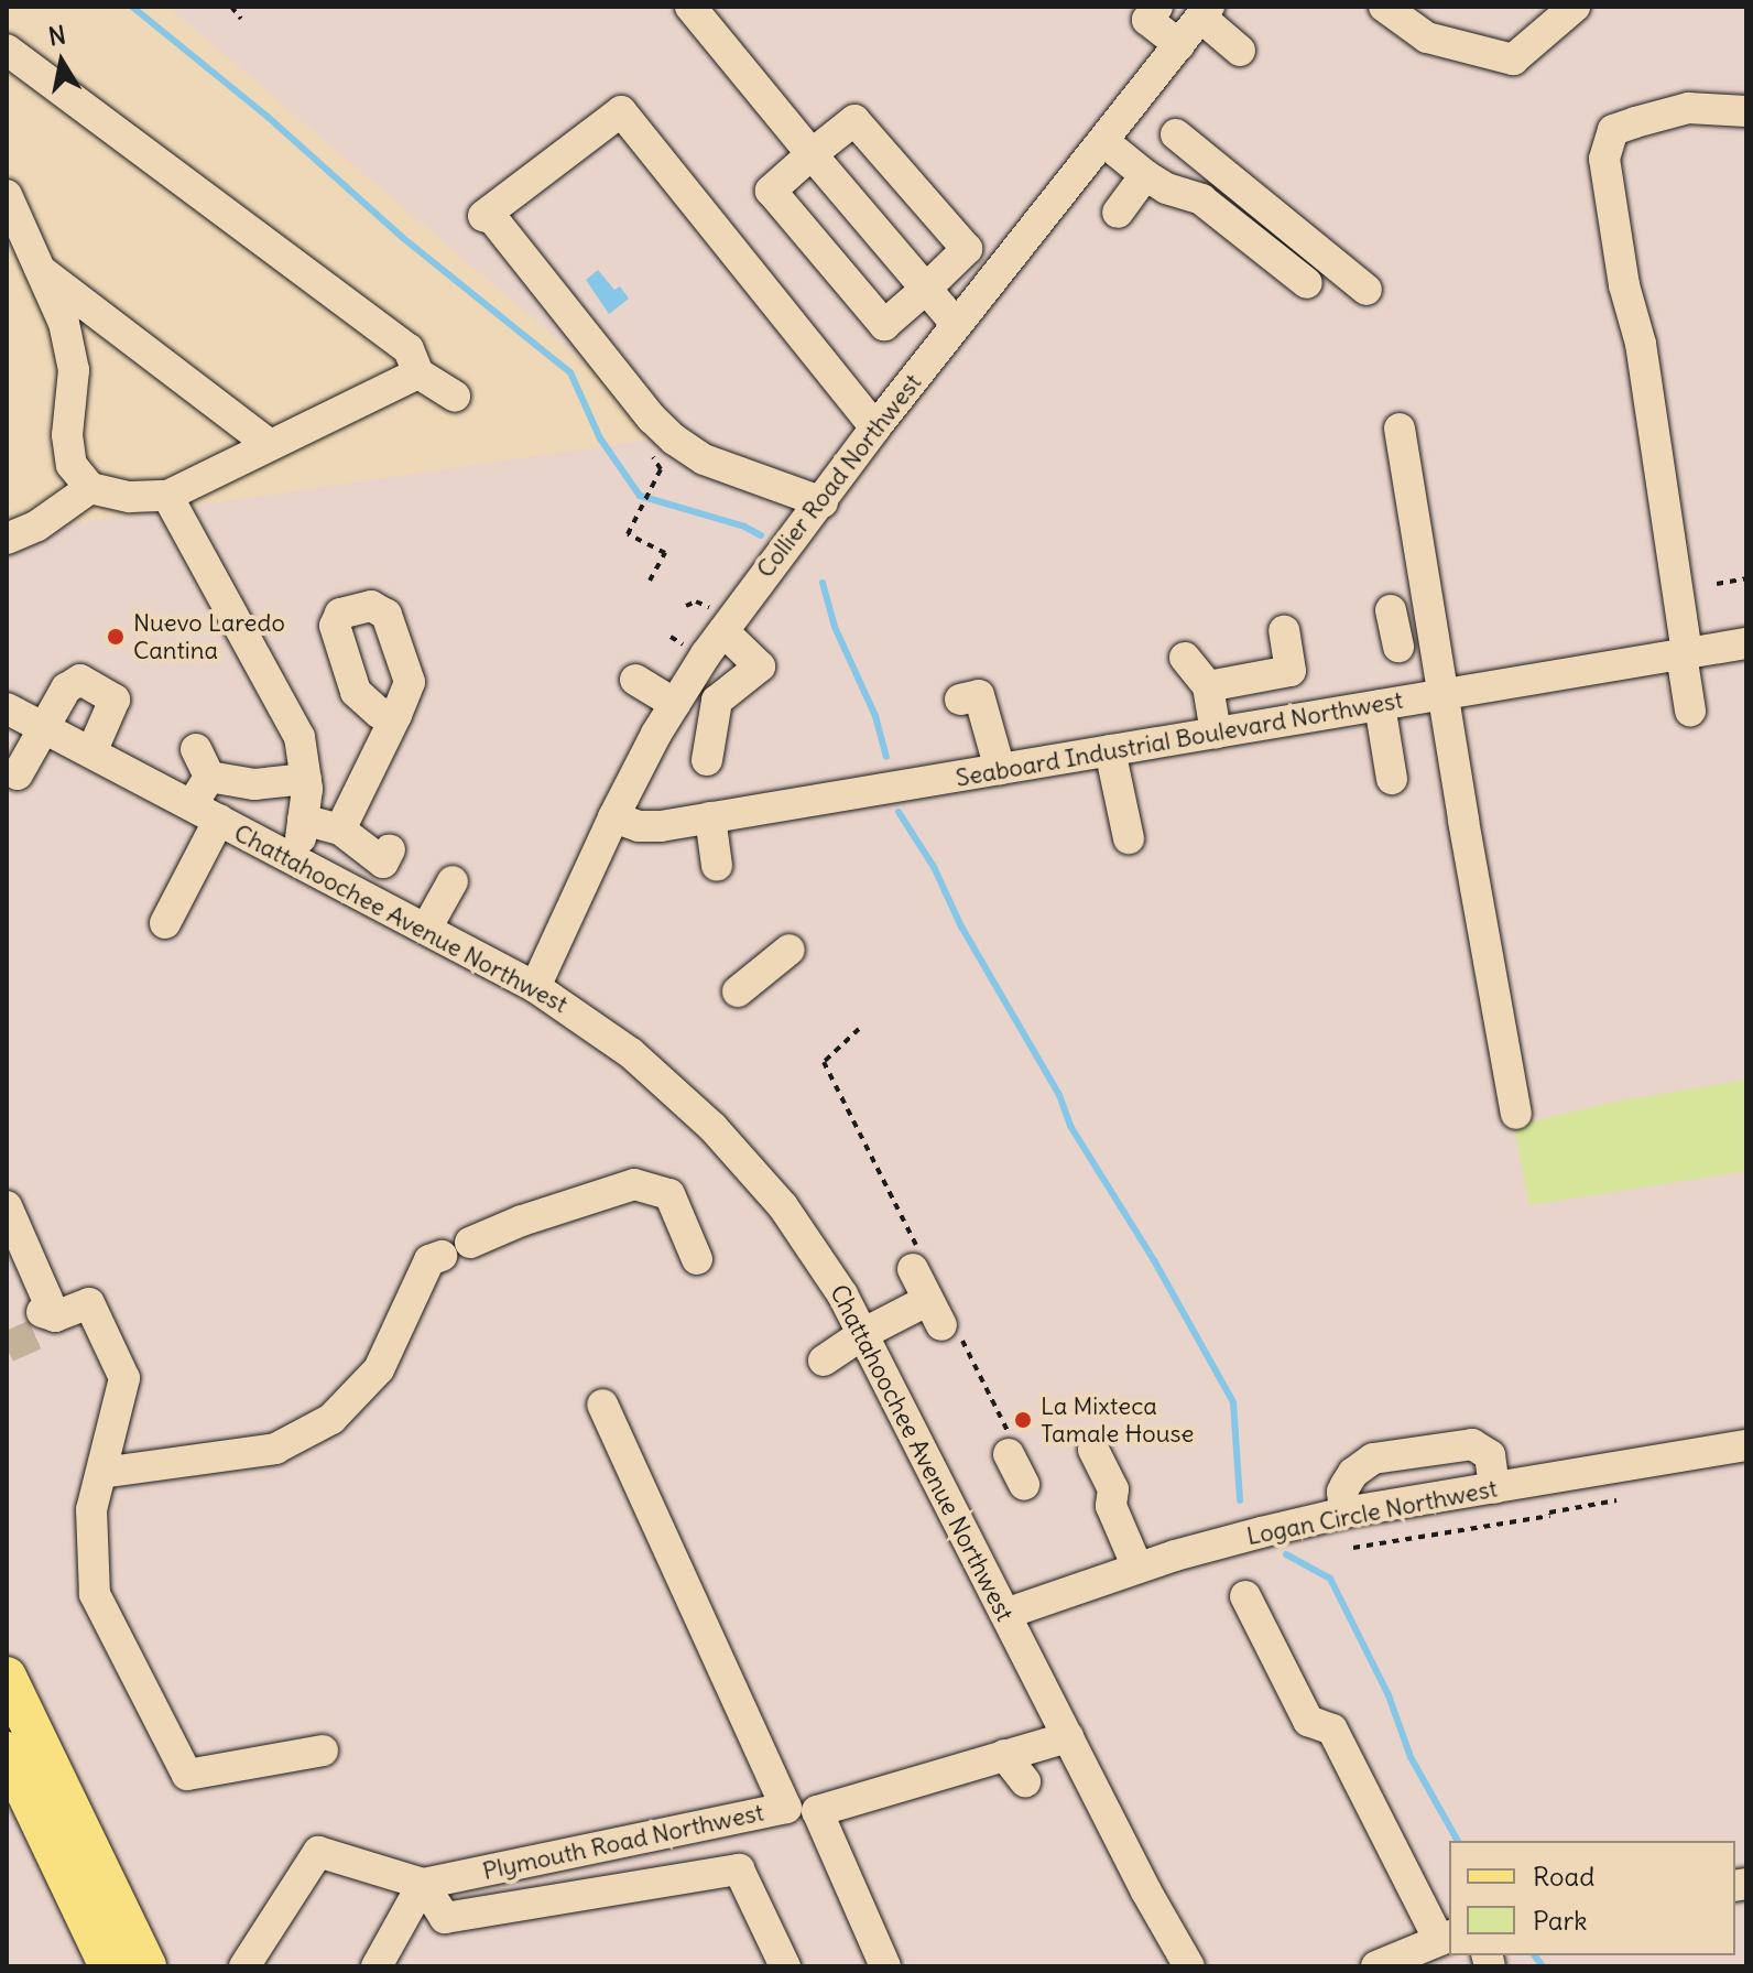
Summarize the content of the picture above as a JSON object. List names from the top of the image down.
{
  "streets": {
    "street": [
      "Collier Road Northwest",
      "Seaboard Industrial Boulevard Northwest",
      "Chattahoochee Avenue Northwest",
      "Logan Circle Northwest",
      "Plymouth Road Northwest"
    ]
  },
  "crossings": [
    ["Collier Road Northwest", "Seaboard Industrial Boulevard Northwest"],
    ["Collier Road Northwest", "Chattahoochee Avenue Northwest"],
    ["Chattahoochee Avenue Northwest", "Logan Circle Northwest"]
  ],
  "places": ["Nuevo Laredo Cantina", "La Mixteca Tamale House"],
  "legend": ["Road", "Park"],
  "north": "top"
}
